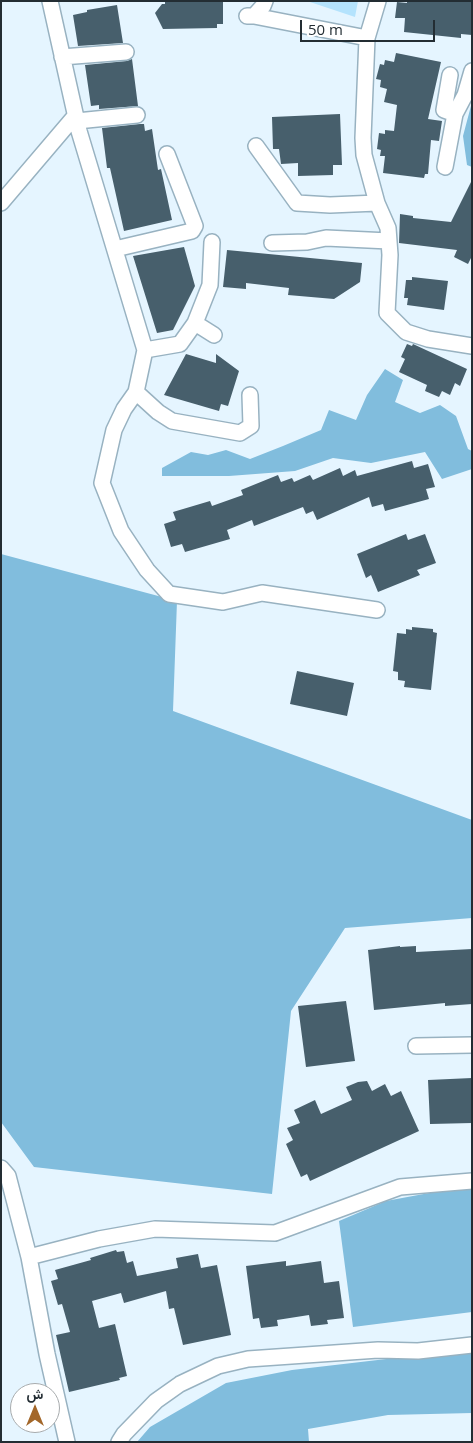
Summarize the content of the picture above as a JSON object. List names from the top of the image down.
{
  "scale_bar": "50 m",
  "north": "top"
}
